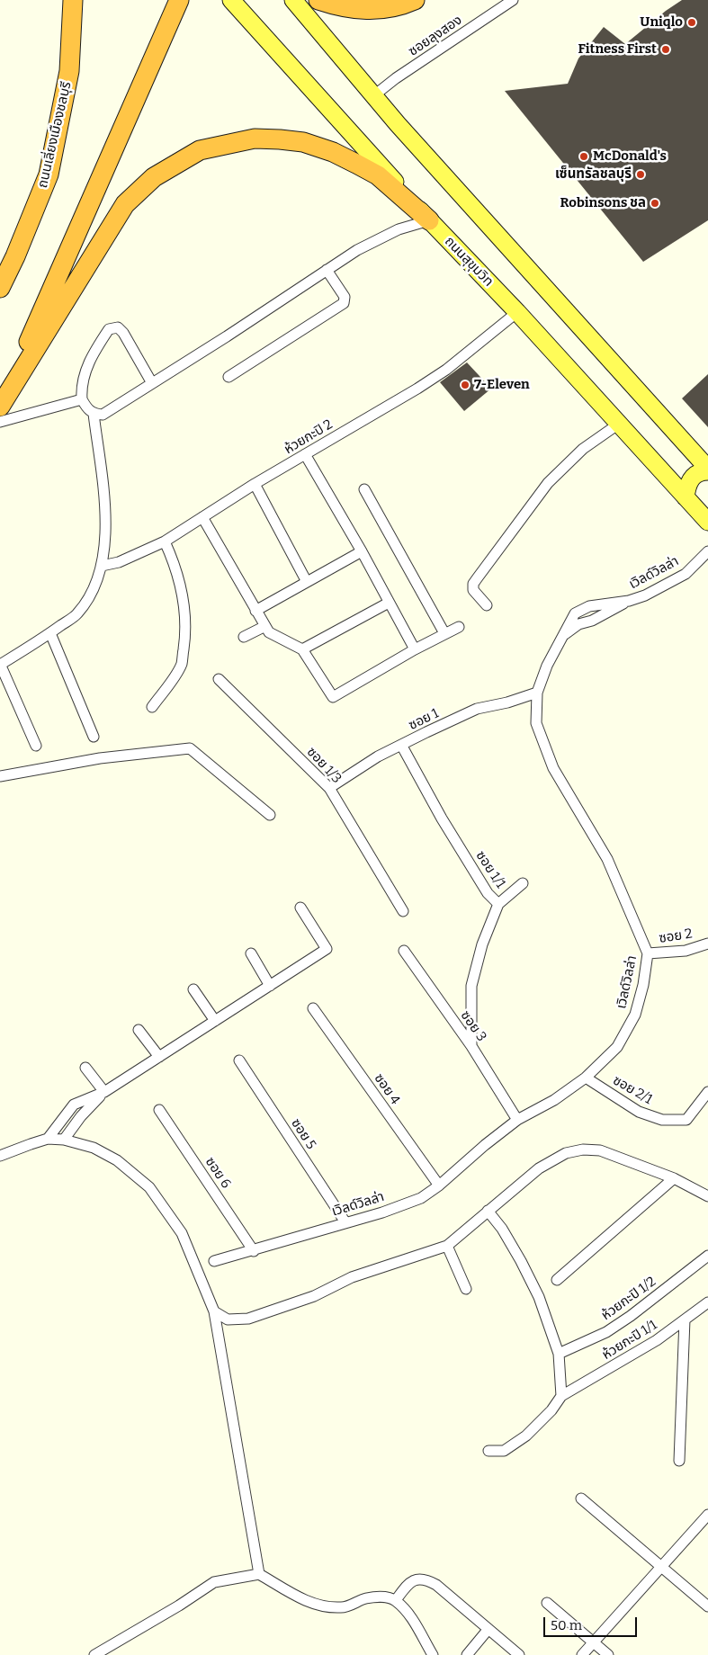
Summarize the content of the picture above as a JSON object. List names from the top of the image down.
{
  "streets": {
    "highway": ["ถนนเลี่ยงเมืองชลบุรี"],
    "main road": ["ถนนสุขุมวิท"],
    "street": [
      "ซอยลุงสอง",
      "ห้วยกะปิ 2",
      "เวิลด์วิลล่า",
      "ซอย 1",
      "ซอย 1/3",
      "ซอย 1/1",
      "ซอย 2",
      "ซอย 3",
      "ซอย 4",
      "ซอย 2/1",
      "ซอย 5",
      "ซอย 6",
      "ห้วยกะปิ 1/2",
      "ห้วยกะปิ 1/1"
    ]
  },
  "crossings": [
    ["ถนนสุขุมวิท", "ห้วยกะปิ 2"],
    ["เวิลด์วิลล่า", "ซอย 1"],
    ["เวิลด์วิลล่า", "ซอย 2"],
    ["เวิลด์วิลล่า", "ซอย 3"],
    ["เวิลด์วิลล่า", "ซอย 4"],
    ["เวิลด์วิลล่า", "ซอย 2/1"],
    ["เวิลด์วิลล่า", "ซอย 5"],
    ["เวิลด์วิลล่า", "ซอย 6"],
    ["ซอย 1", "ซอย 1/3"],
    ["ซอย 1", "ซอย 1/1"],
    ["ซอย 1/1", "ซอย 3"]
  ],
  "places": [
    "Uniqlo",
    "Fitness First",
    "McDonald's",
    "เซ็นทรัลชลบุรี",
    "Robinsons ชล",
    "7-Eleven"
  ],
  "scale_bar": "50 m"
}
